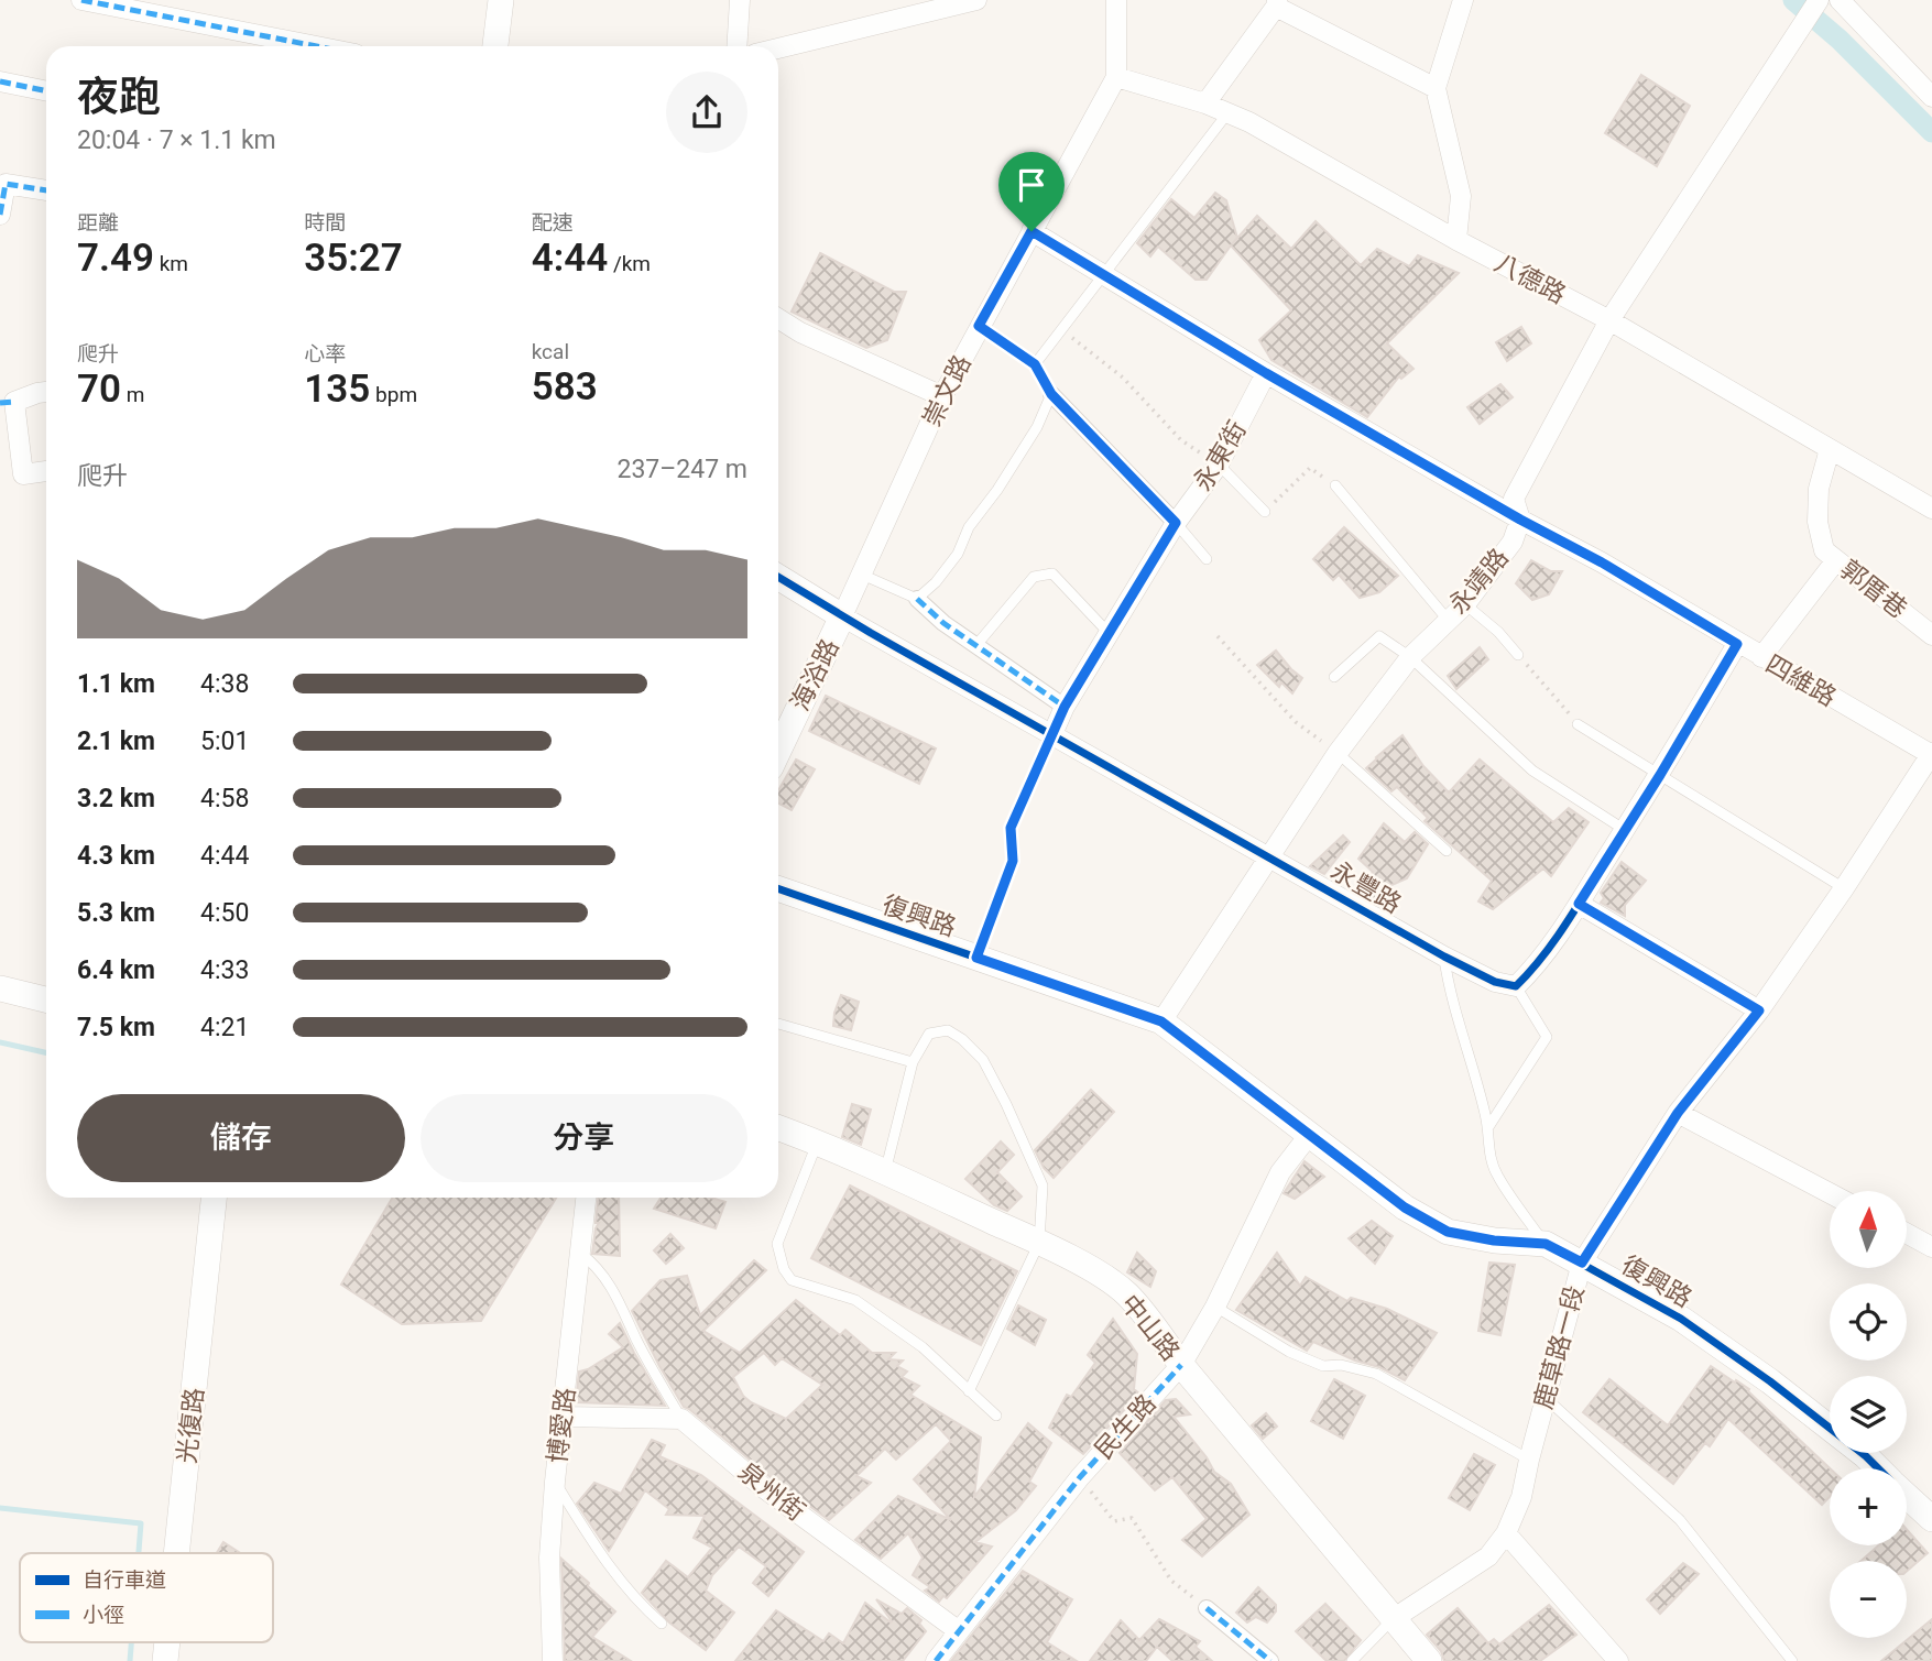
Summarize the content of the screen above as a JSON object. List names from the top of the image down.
{
  "streets": {
    "street": [
      "八德路",
      "崇文路",
      "永東街",
      "永靖路",
      "郭厝巷",
      "海浴路",
      "四維路",
      "永豐路",
      "復興路",
      "中山路",
      "鹿草路一段",
      "光復路",
      "博愛路",
      "民生路",
      "泉州街"
    ]
  },
  "crossings": [
    ["八德路", "崇文路"],
    ["八德路", "永靖路"],
    ["八德路", "郭厝巷"],
    ["崇文路", "海浴路"],
    ["崇文路", "四維路"],
    ["崇文路", "永豐路"],
    ["永東街", "四維路"],
    ["永東街", "永豐路"],
    ["永靖路", "四維路"],
    ["永靖路", "永豐路"],
    ["永靖路", "復興路"],
    ["海浴路", "永豐路"],
    ["四維路", "鹿草路一段"],
    ["復興路", "鹿草路一段"],
    ["復興路", "民生路"],
    ["中山路", "鹿草路一段"],
    ["中山路", "民生路"],
    ["民生路", "泉州街"]
  ],
  "legend": ["自行車道", "小徑"],
  "north": "top",
  "page": {
    "heading": ["夜跑", "20:04 · 7 × 1.1 km"],
    "stats": [
      ["距離", "7.49 km"],
      ["時間", "35:27"],
      ["配速", "4:44 /km"],
      ["爬升", "70 m"],
      ["心率", "135 bpm"],
      ["kcal", "583"]
    ],
    "chart": ["爬升", "237–247 m"],
    "list": [
      {
        "name": "1.1 km",
        "note": "4:38"
      },
      {
        "name": "2.1 km",
        "note": "5:01"
      },
      {
        "name": "3.2 km",
        "note": "4:58"
      },
      {
        "name": "4.3 km",
        "note": "4:44"
      },
      {
        "name": "5.3 km",
        "note": "4:50"
      },
      {
        "name": "6.4 km",
        "note": "4:33"
      },
      {
        "name": "7.5 km",
        "note": "4:21"
      }
    ],
    "buttons": ["儲存", "分享"],
    "map_buttons": ["+", "−"]
  }
}
